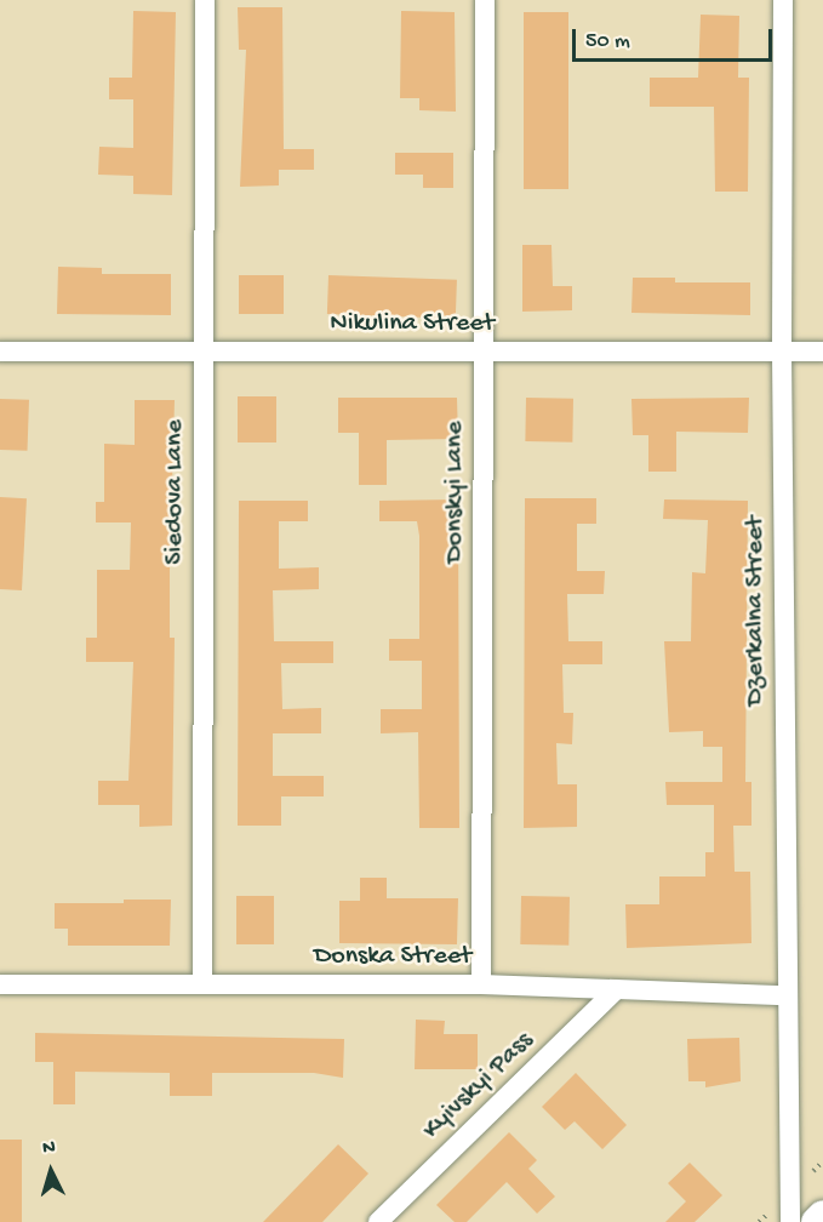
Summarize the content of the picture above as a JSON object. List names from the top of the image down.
{
  "streets": {
    "street": [
      "Nikulina Street",
      "Siedova Lane",
      "Donskyi Lane",
      "Dzerkalna Street",
      "Donska Street",
      "Kyivskyi Pass"
    ]
  },
  "crossings": [
    ["Nikulina Street", "Siedova Lane"],
    ["Nikulina Street", "Donskyi Lane"],
    ["Nikulina Street", "Dzerkalna Street"],
    ["Siedova Lane", "Donska Street"],
    ["Donskyi Lane", "Donska Street"],
    ["Dzerkalna Street", "Donska Street"],
    ["Donska Street", "Kyivskyi Pass"]
  ],
  "scale_bar": "50 m",
  "north": "top"
}
